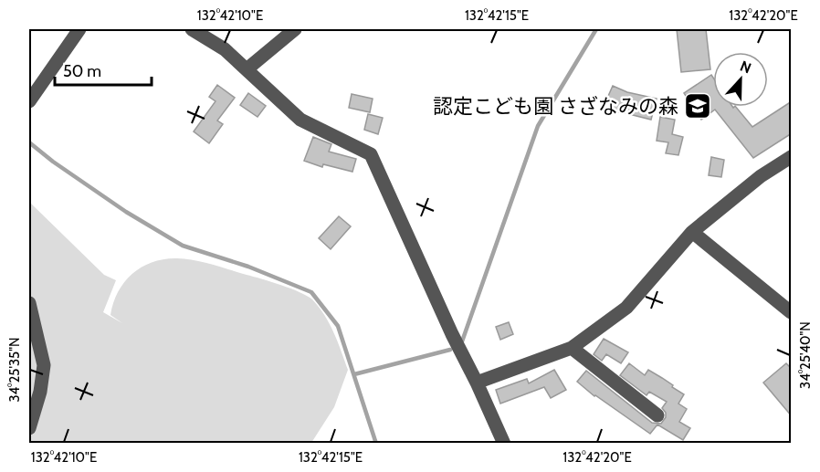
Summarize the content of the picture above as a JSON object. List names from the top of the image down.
{
  "places": {
    "school or university": ["認定こども園 さざなみの森"]
  },
  "scale_bar": "50 m",
  "north": "top",
  "coordinates": [
    "132°42'10\"E",
    "132°42'15\"E",
    "132°42'20\"E",
    "34°25'40\"N",
    "34°25'35\"N"
  ]
}
